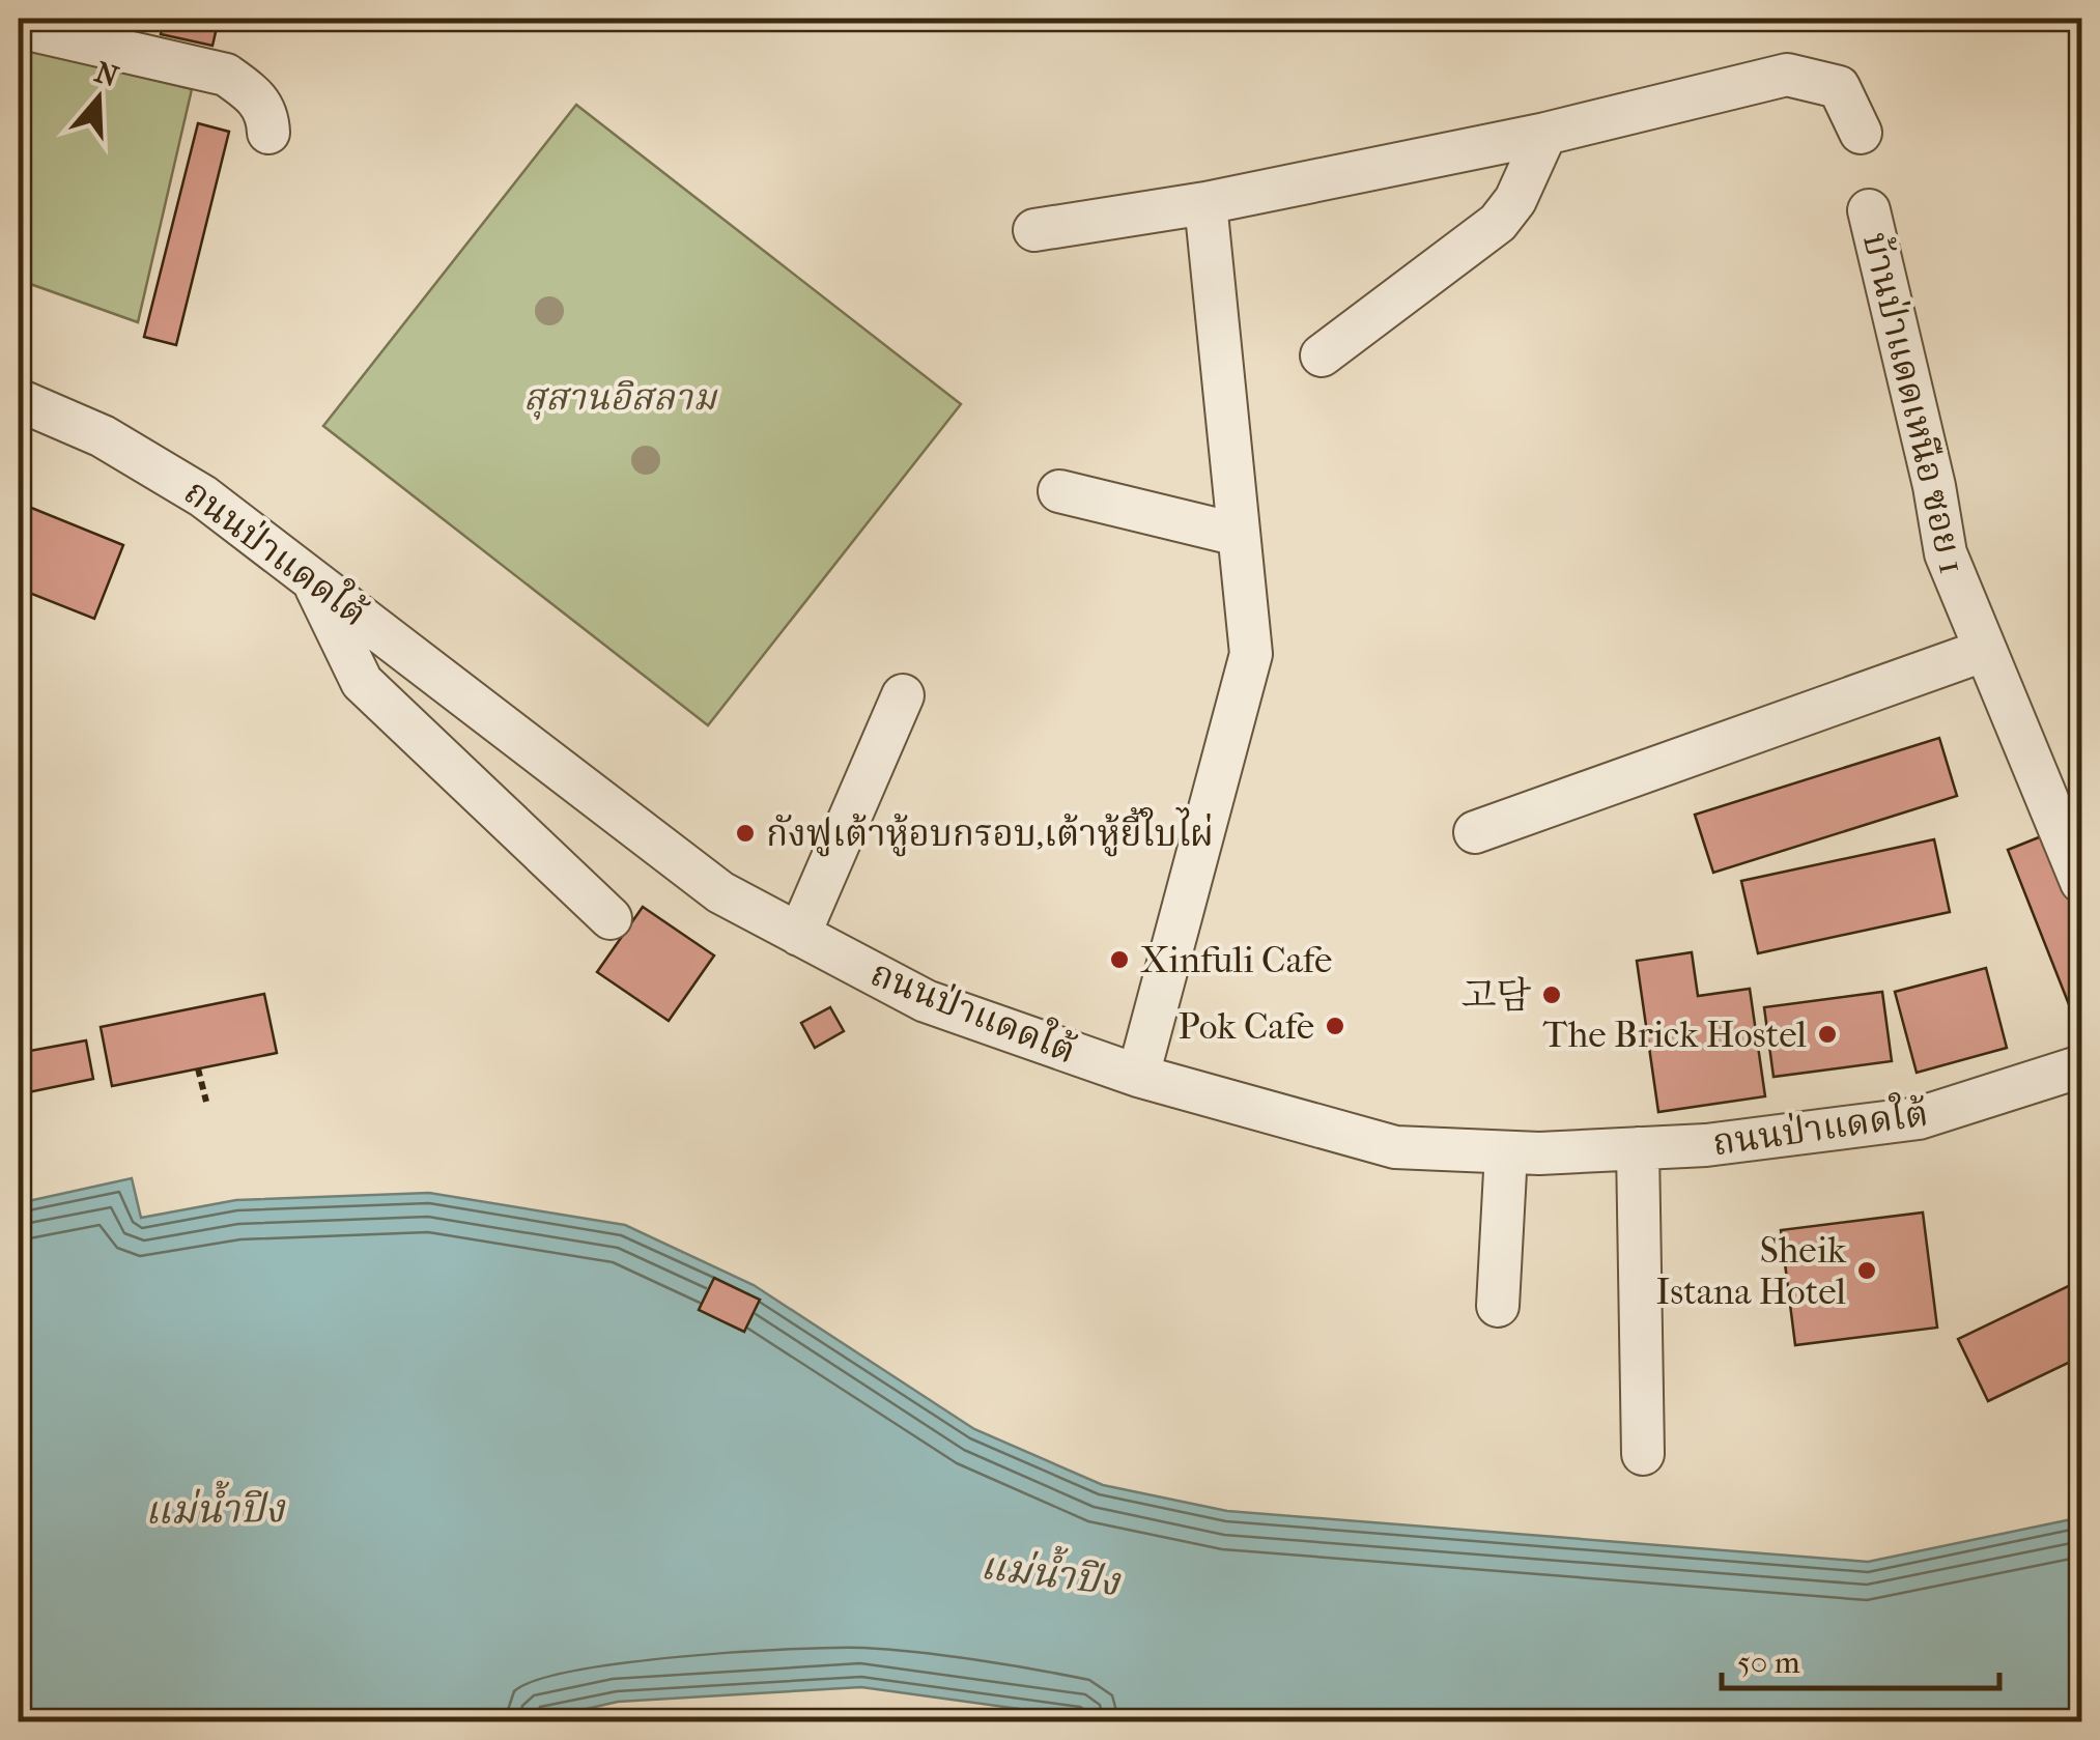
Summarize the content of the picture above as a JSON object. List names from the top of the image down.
{
  "streets": {
    "street": ["บ้านป่าแดดเหนือ ซอย 1", "ถนนป่าแดดใต้"]
  },
  "water": ["แม่น้ำปิง"],
  "parks": ["สุสานอิสลาม"],
  "places": [
    "กังฟูเต้าหู้อบกรอบ,เต้าหู้ยี้ใบไผ่",
    "Xinfuli Cafe",
    "고담",
    "Pok Cafe",
    "The Brick Hostel",
    "Sheik Istana Hotel"
  ],
  "scale_bar": "50 m",
  "north": "top"
}
